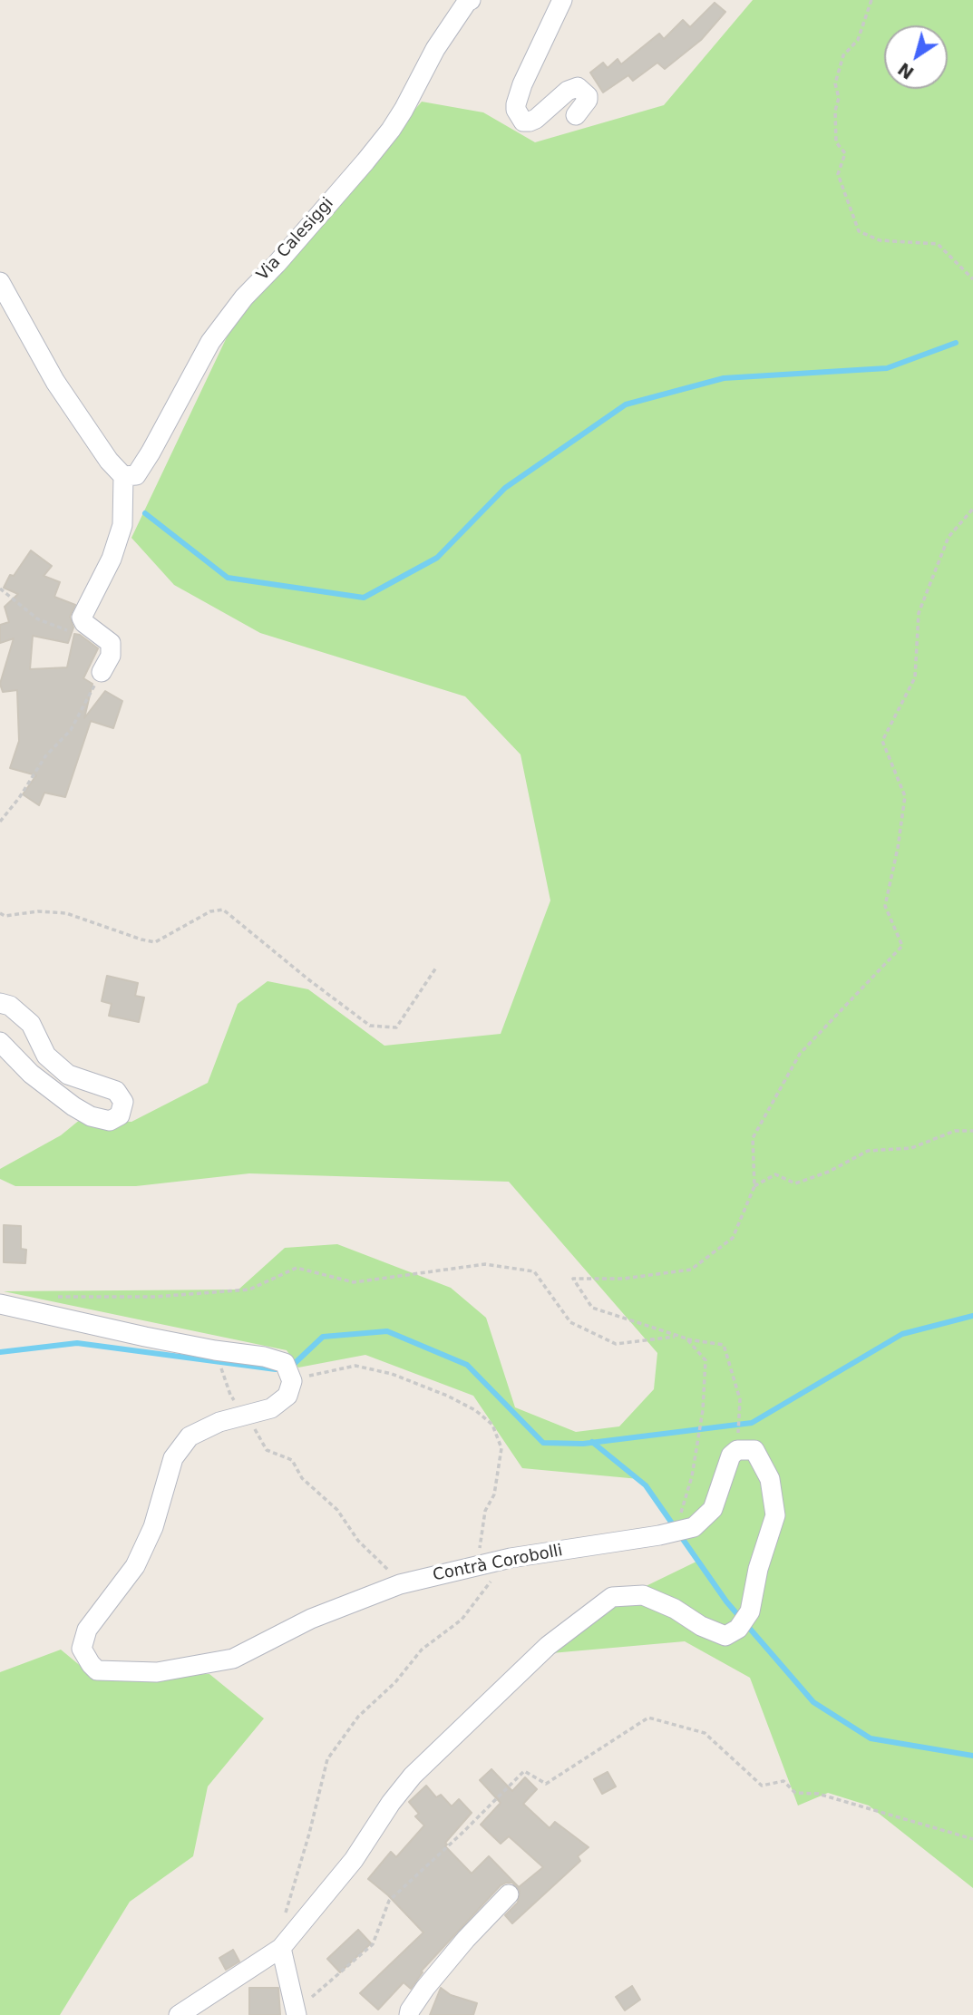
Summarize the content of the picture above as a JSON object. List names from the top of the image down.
{
  "streets": {
    "street": ["Via Calesiggi", "Contrà Corobolli"]
  },
  "north": "bottom left"
}
